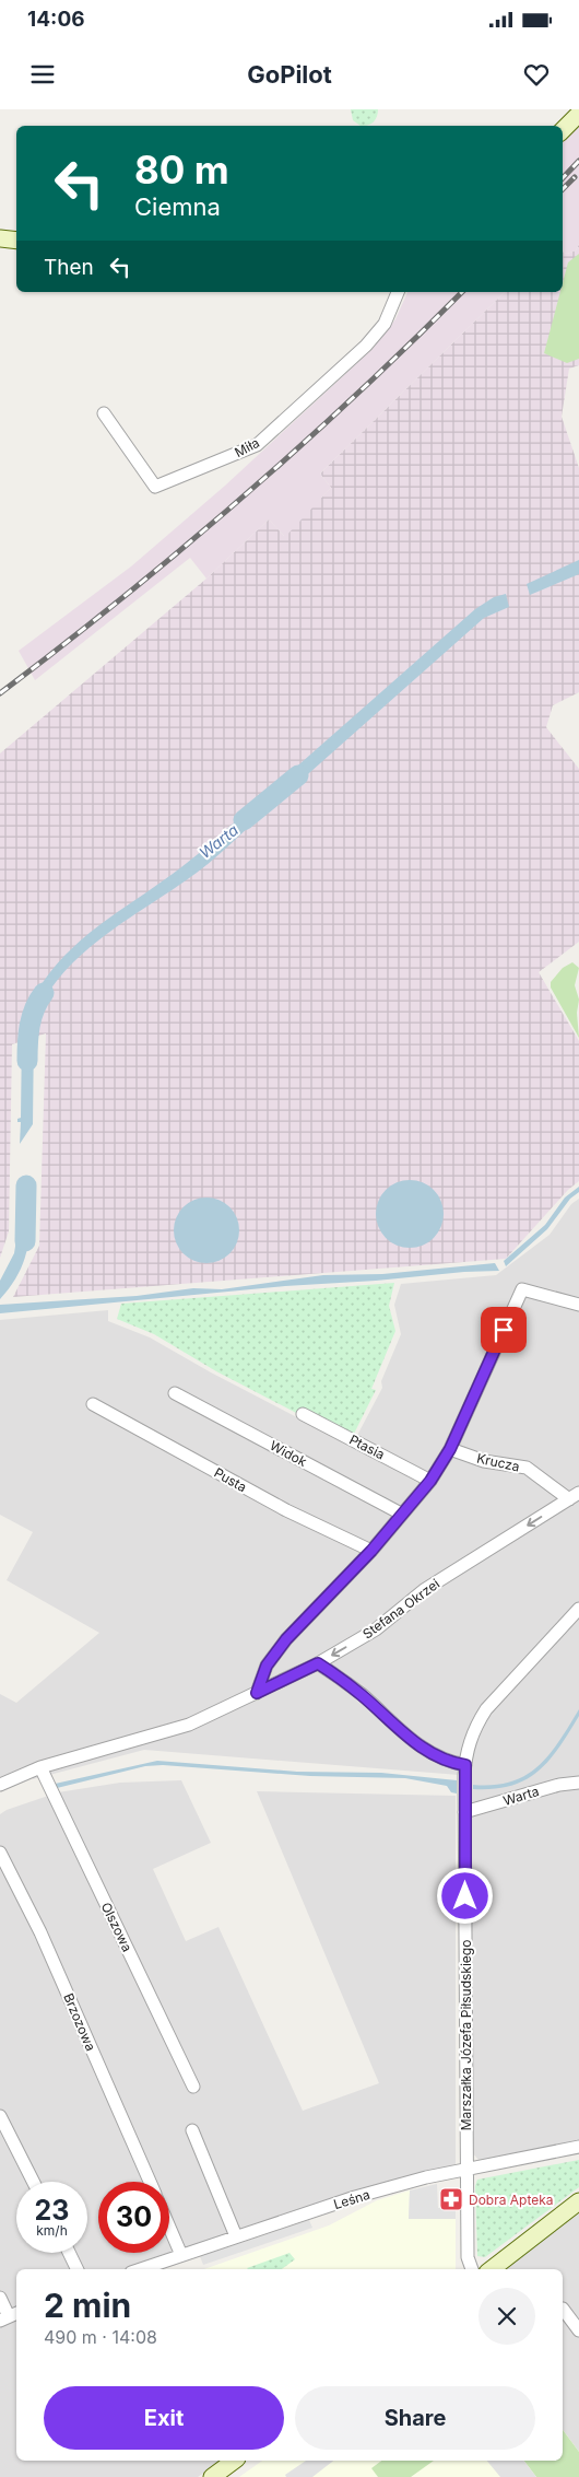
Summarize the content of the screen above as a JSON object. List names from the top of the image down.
{
  "streets": {
    "street": [
      "Miła",
      "Ptasia",
      "Widok",
      "Krucza",
      "Pusta",
      "Stefana Okrzei",
      "Warta",
      "Olszowa",
      "Brzozowa",
      "Marszałka Józefa Piłsudskiego",
      "Leśna"
    ]
  },
  "crossings": [
    ["Krucza", "Stefana Okrzei"],
    ["Stefana Okrzei", "Olszowa"],
    ["Warta", "Marszałka Józefa Piłsudskiego"],
    ["Marszałka Józefa Piłsudskiego", "Leśna"]
  ],
  "water": ["Warta"],
  "places": {
    "pharmacy": ["Dobra Apteka"]
  },
  "page": {
    "status": "14:06",
    "header": "GoPilot",
    "turn": ["80 m", "Ciemna"],
    "then": "Then",
    "speed": "23 km/h",
    "limit": "30",
    "heading": ["2 min", "490 m · 14:08"],
    "buttons": ["Exit", "Share"]
  }
}
